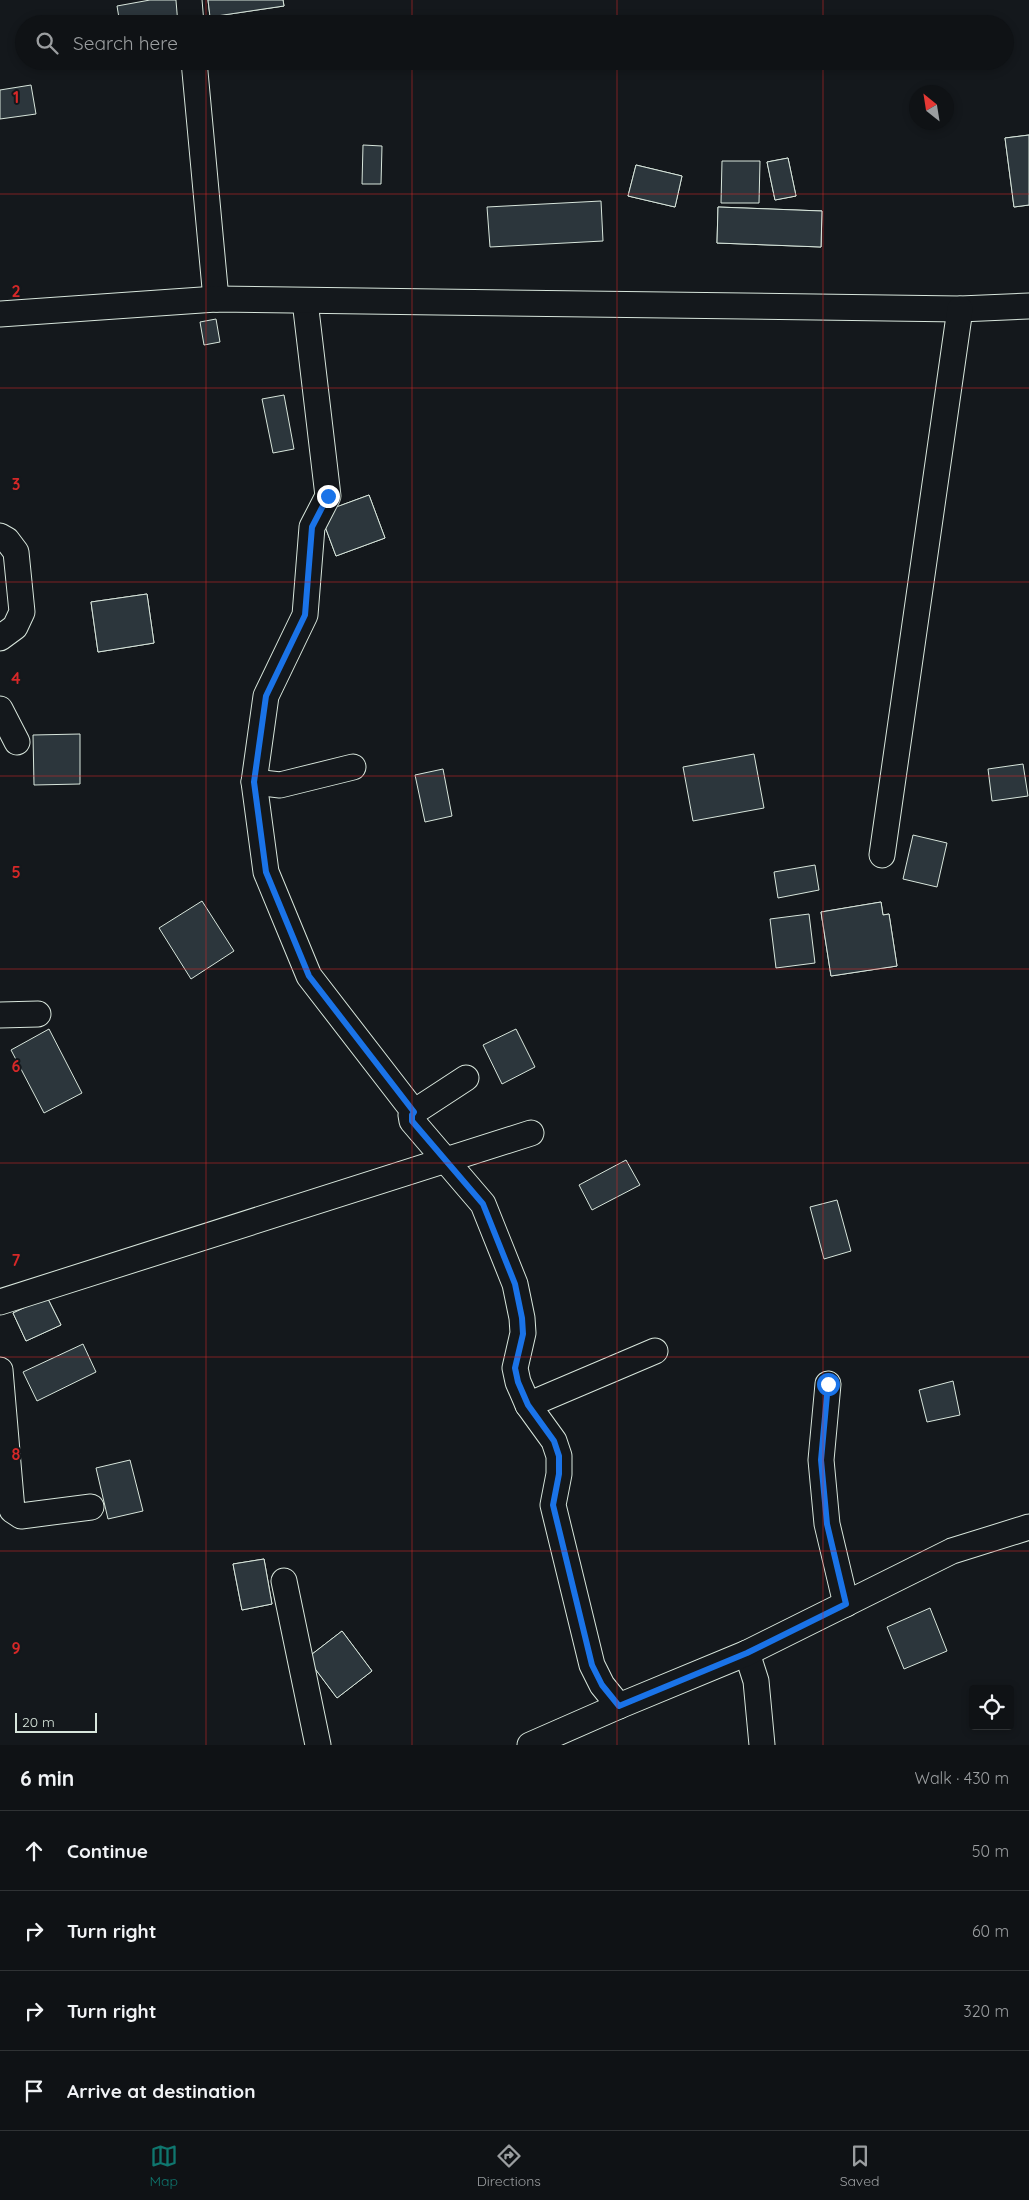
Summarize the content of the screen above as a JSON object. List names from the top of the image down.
{
  "scale_bar": "20 m",
  "north": "top left",
  "page": {
    "search": "Search here",
    "scale": "20 m",
    "heading": ["6 min", "Walk · 430 m"],
    "list": [
      ["Continue", "50 m"],
      ["Turn right", "60 m"],
      ["Turn right", "320 m"],
      "Arrive at destination"
    ],
    "nav": ["Map", "Directions", "Saved"]
  },
  "grid": {
    "rows": [
      "1",
      "2",
      "3",
      "4",
      "5",
      "6",
      "7",
      "8",
      "9"
    ]
  }
}
